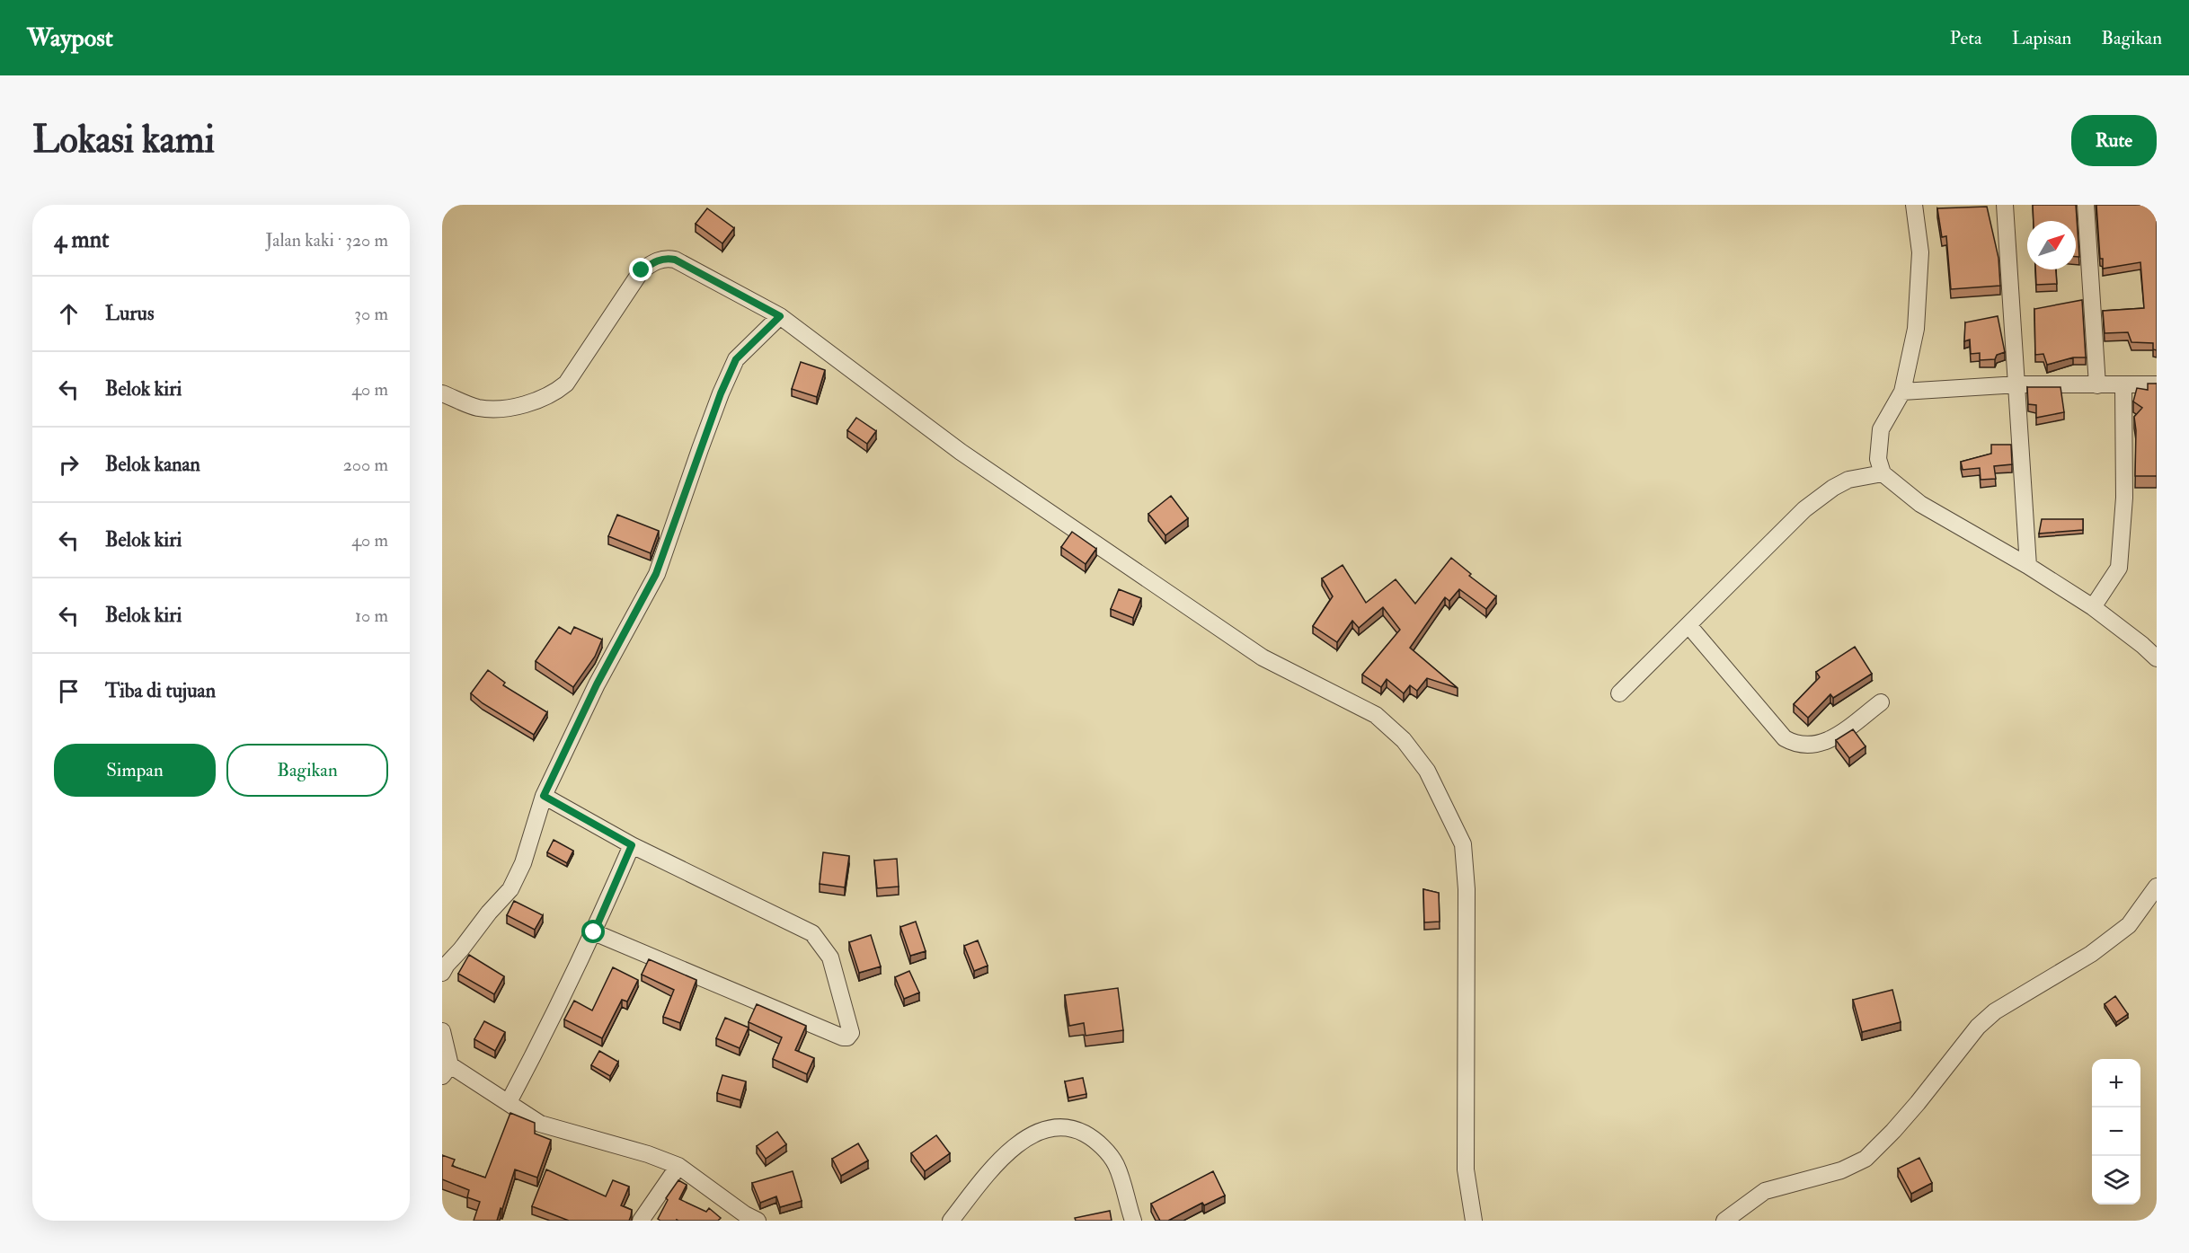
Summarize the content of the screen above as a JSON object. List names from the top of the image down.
{
  "north": "top right",
  "page": {
    "header": "Waypost",
    "nav": ["Peta", "Lapisan", "Bagikan"],
    "buttons": [
      "Rute",
      ["Simpan", "Bagikan"]
    ],
    "title": "Lokasi kami",
    "heading": ["4 mnt", "Jalan kaki · 320 m"],
    "list": [
      ["Lurus", "30 m"],
      ["Belok kiri", "40 m"],
      ["Belok kanan", "200 m"],
      ["Belok kiri", "40 m"],
      ["Belok kiri", "10 m"],
      "Tiba di tujuan"
    ],
    "map_buttons": ["+", "−"]
  }
}
